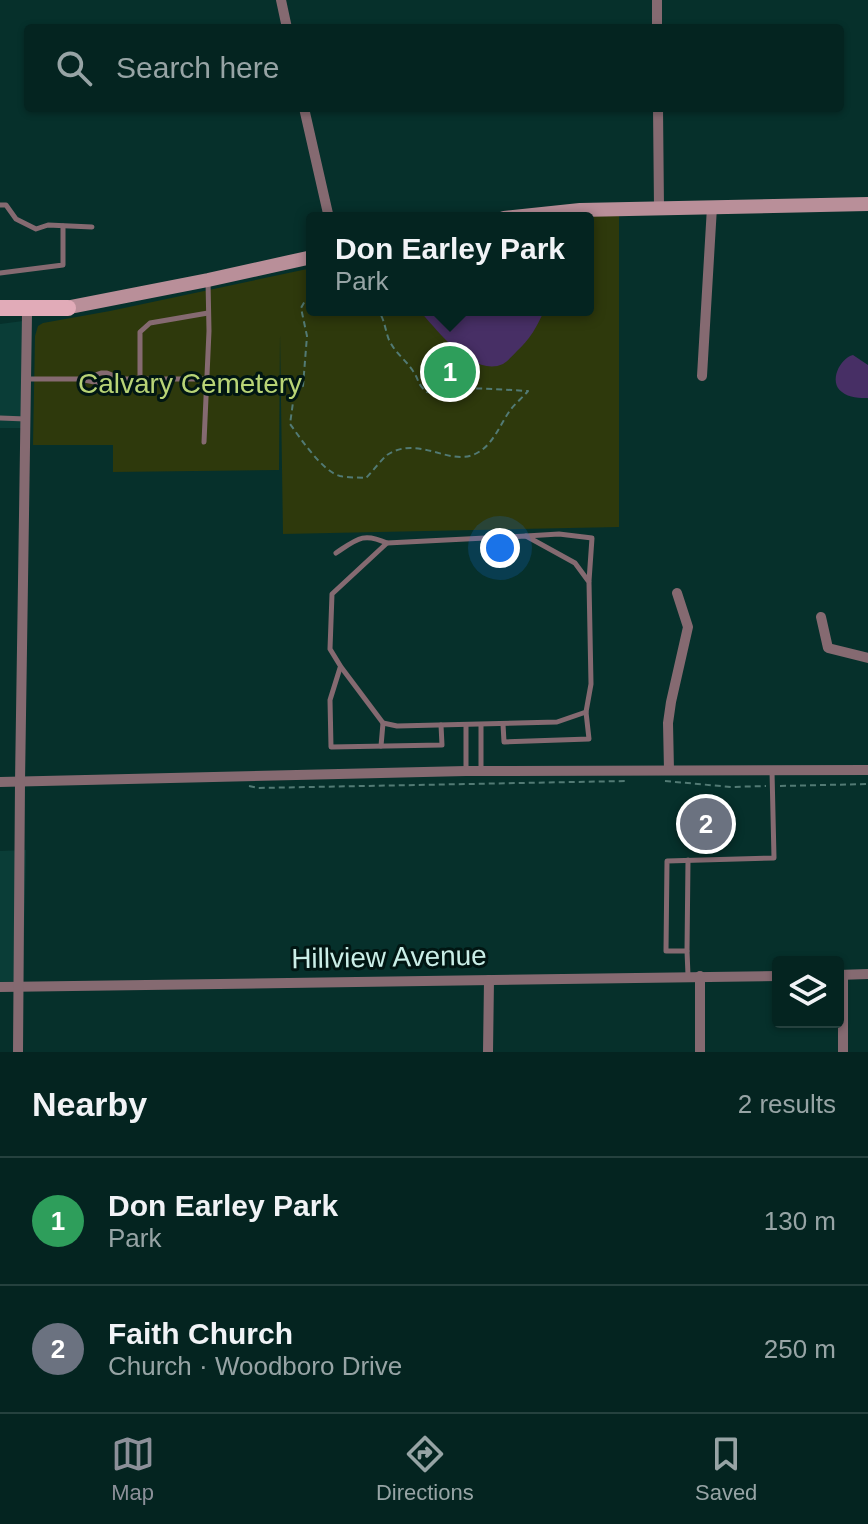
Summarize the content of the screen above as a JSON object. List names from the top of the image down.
{
  "streets": {
    "street": ["Hillview Avenue"]
  },
  "parks": ["Calvary Cemetery"],
  "page": {
    "search": "Search here",
    "popup": ["Don Earley Park", "Park"],
    "pins": ["1", "2"],
    "heading": ["Nearby", "2 results"],
    "list": [
      {
        "mark": "1",
        "name": "Don Earley Park",
        "note": "Park",
        "value": "130 m"
      },
      {
        "mark": "2",
        "name": "Faith Church",
        "note": "Church · Woodboro Drive",
        "value": "250 m"
      }
    ],
    "nav": ["Map", "Directions", "Saved"]
  }
}
